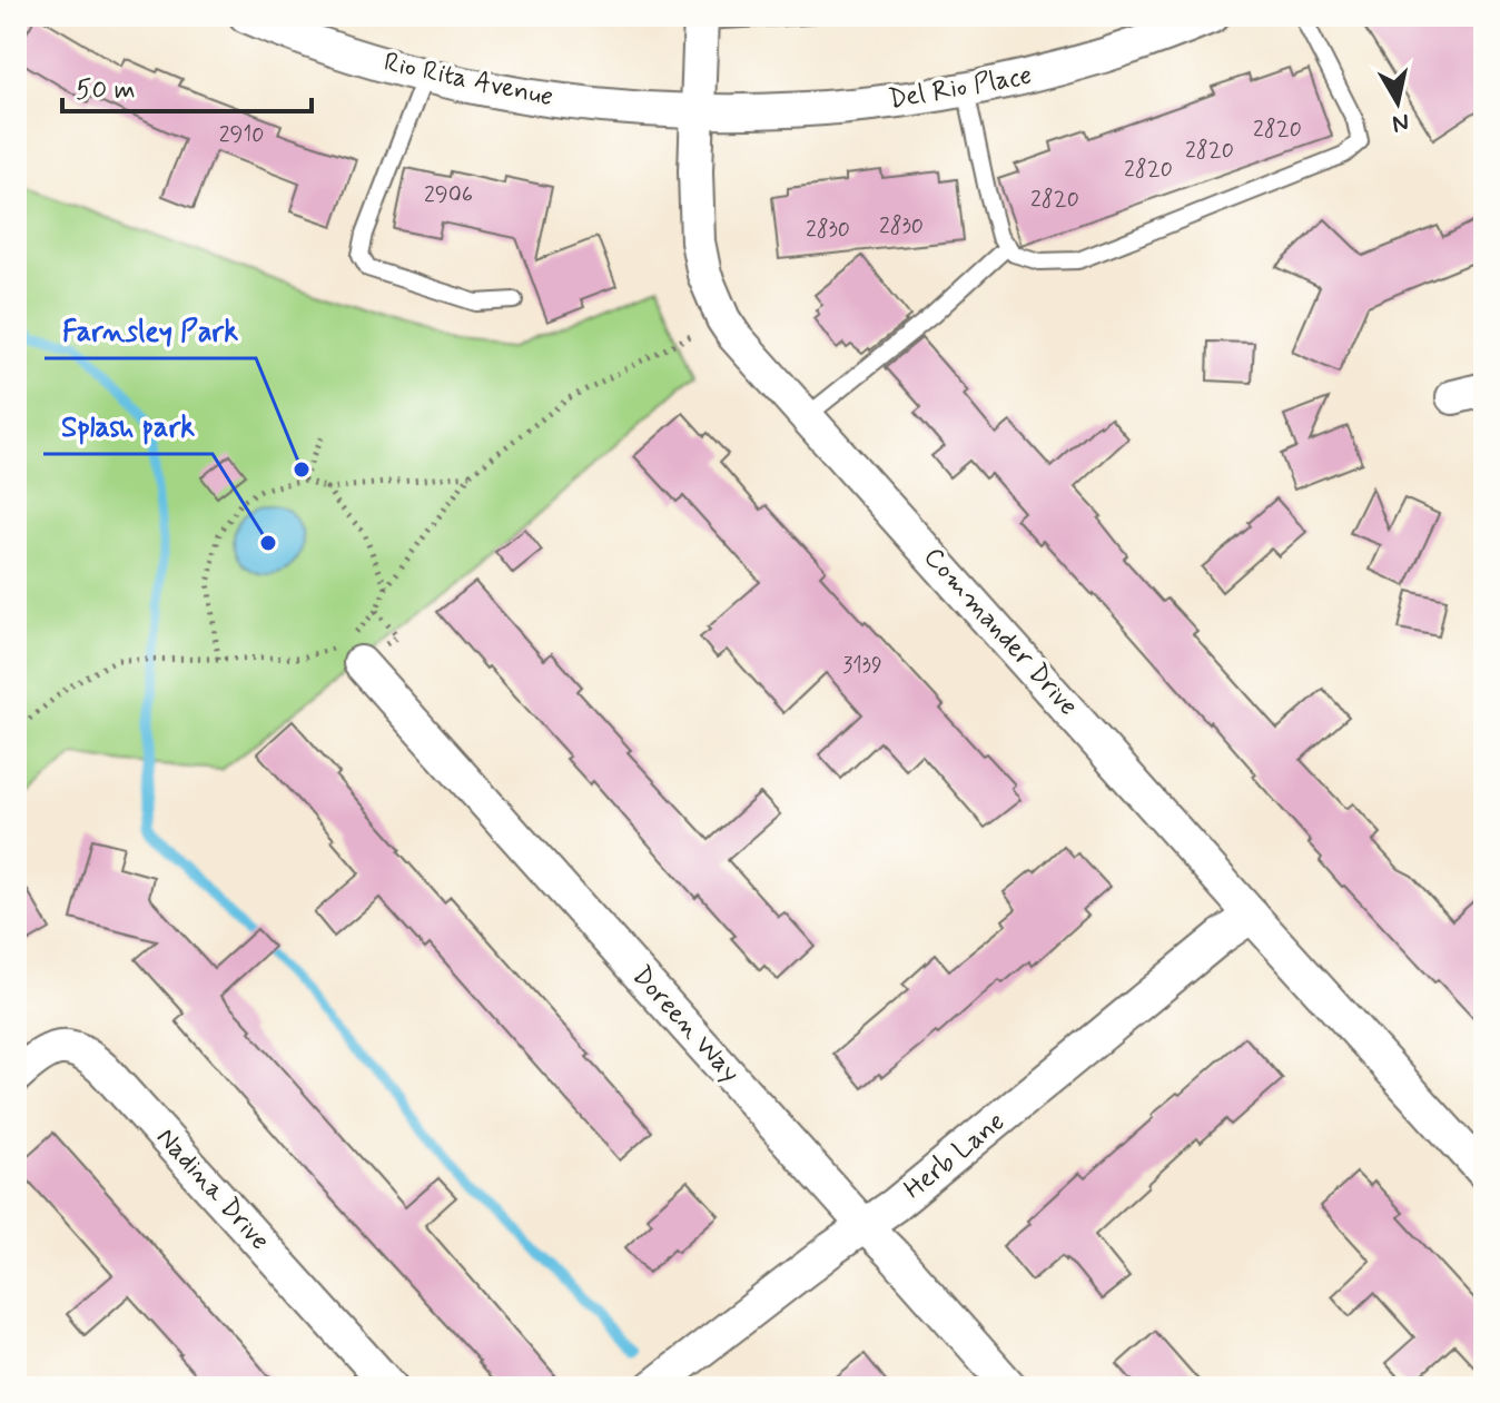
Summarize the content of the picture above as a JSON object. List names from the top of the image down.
{
  "streets": {
    "street": [
      "Rio Rita Avenue",
      "Del Rio Place",
      "Commander Drive",
      "Doreen Way",
      "Herb Lane",
      "Nadina Drive"
    ]
  },
  "crossings": [
    ["Rio Rita Avenue", "Del Rio Place"],
    ["Rio Rita Avenue", "Commander Drive"],
    ["Del Rio Place", "Commander Drive"],
    ["Commander Drive", "Herb Lane"],
    ["Doreen Way", "Herb Lane"]
  ],
  "places": ["Farnsley Park", "Splash park"],
  "house_numbers": [
    "2820",
    "2910",
    "2820",
    "2820",
    "2906",
    "2820",
    "2830",
    "2830",
    "3139"
  ],
  "scale_bar": "50 m",
  "north": "bottom"
}
